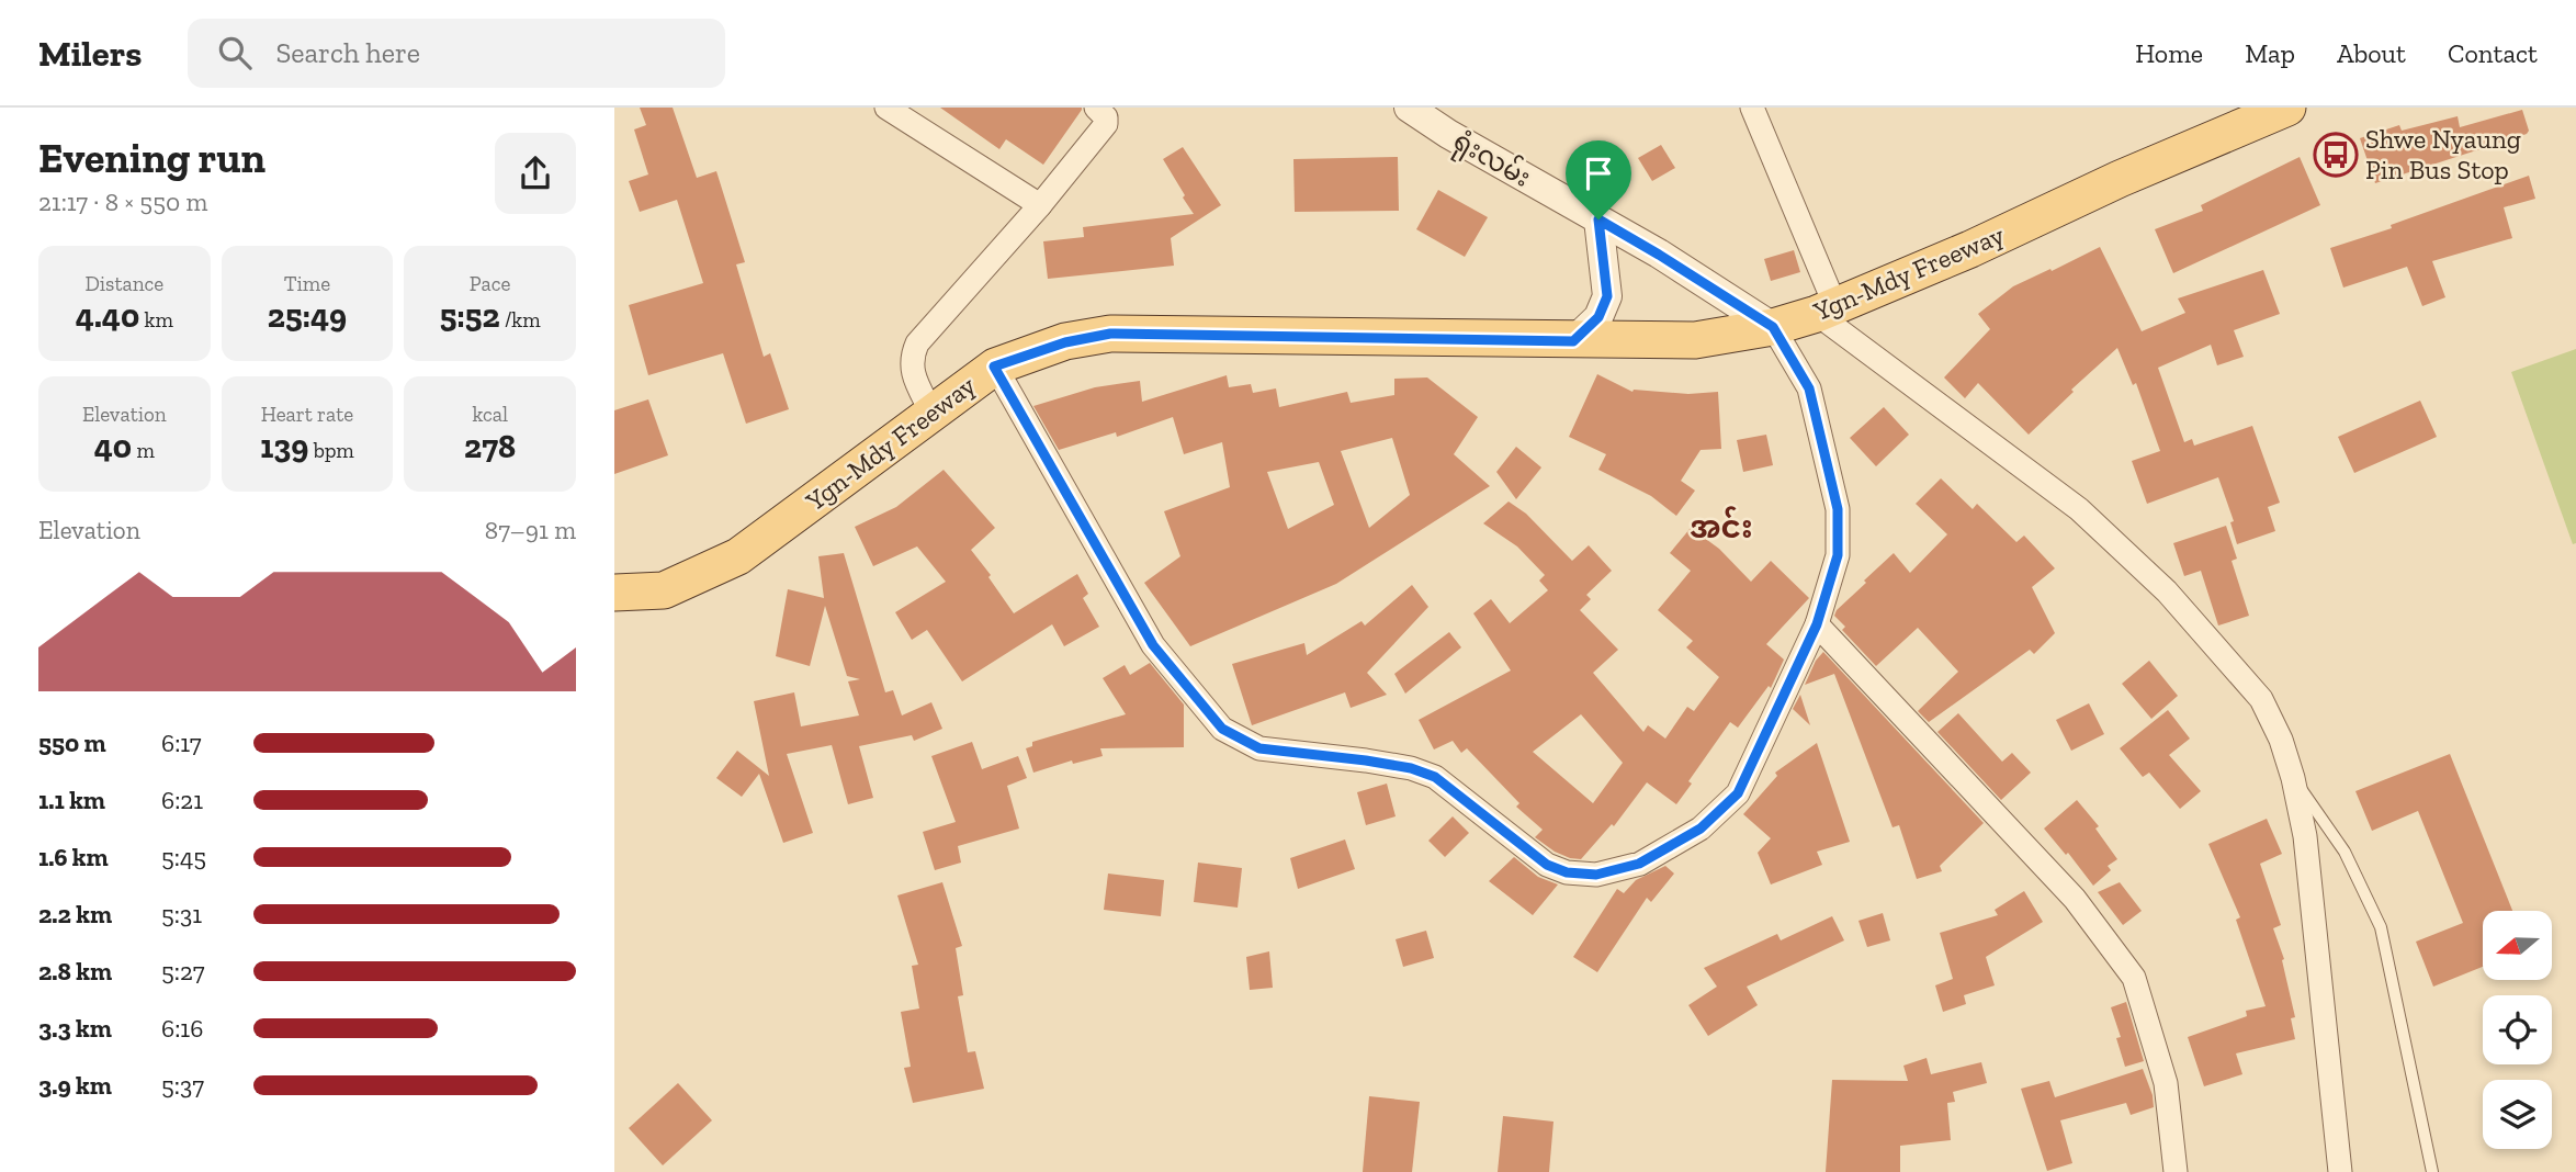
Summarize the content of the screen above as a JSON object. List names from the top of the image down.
{
  "streets": {
    "main road": ["Ygn-Mdy Freeway"],
    "street": ["ရုံးလမ်း"]
  },
  "crossings": [
    ["ရုံးလမ်း", "Ygn-Mdy Freeway"]
  ],
  "districts": ["အင်း"],
  "places": {
    "bus stop": ["Shwe Nyaung Pin Bus Stop"]
  },
  "north": "left",
  "page": {
    "header": "Milers",
    "search": "Search here",
    "nav": [
      "Home",
      "Map",
      "About",
      "Contact"
    ],
    "heading": ["Evening run", "21:17 · 8 × 550 m"],
    "stats": [
      ["Distance", "4.40 km"],
      ["Time", "25:49"],
      ["Pace", "5:52 /km"],
      ["Elevation", "40 m"],
      ["Heart rate", "139 bpm"],
      ["kcal", "278"]
    ],
    "chart": ["Elevation", "87–91 m"],
    "list": [
      {
        "name": "550 m",
        "note": "6:17"
      },
      {
        "name": "1.1 km",
        "note": "6:21"
      },
      {
        "name": "1.6 km",
        "note": "5:45"
      },
      {
        "name": "2.2 km",
        "note": "5:31"
      },
      {
        "name": "2.8 km",
        "note": "5:27"
      },
      {
        "name": "3.3 km",
        "note": "6:16"
      },
      {
        "name": "3.9 km",
        "note": "5:37"
      }
    ]
  }
}
